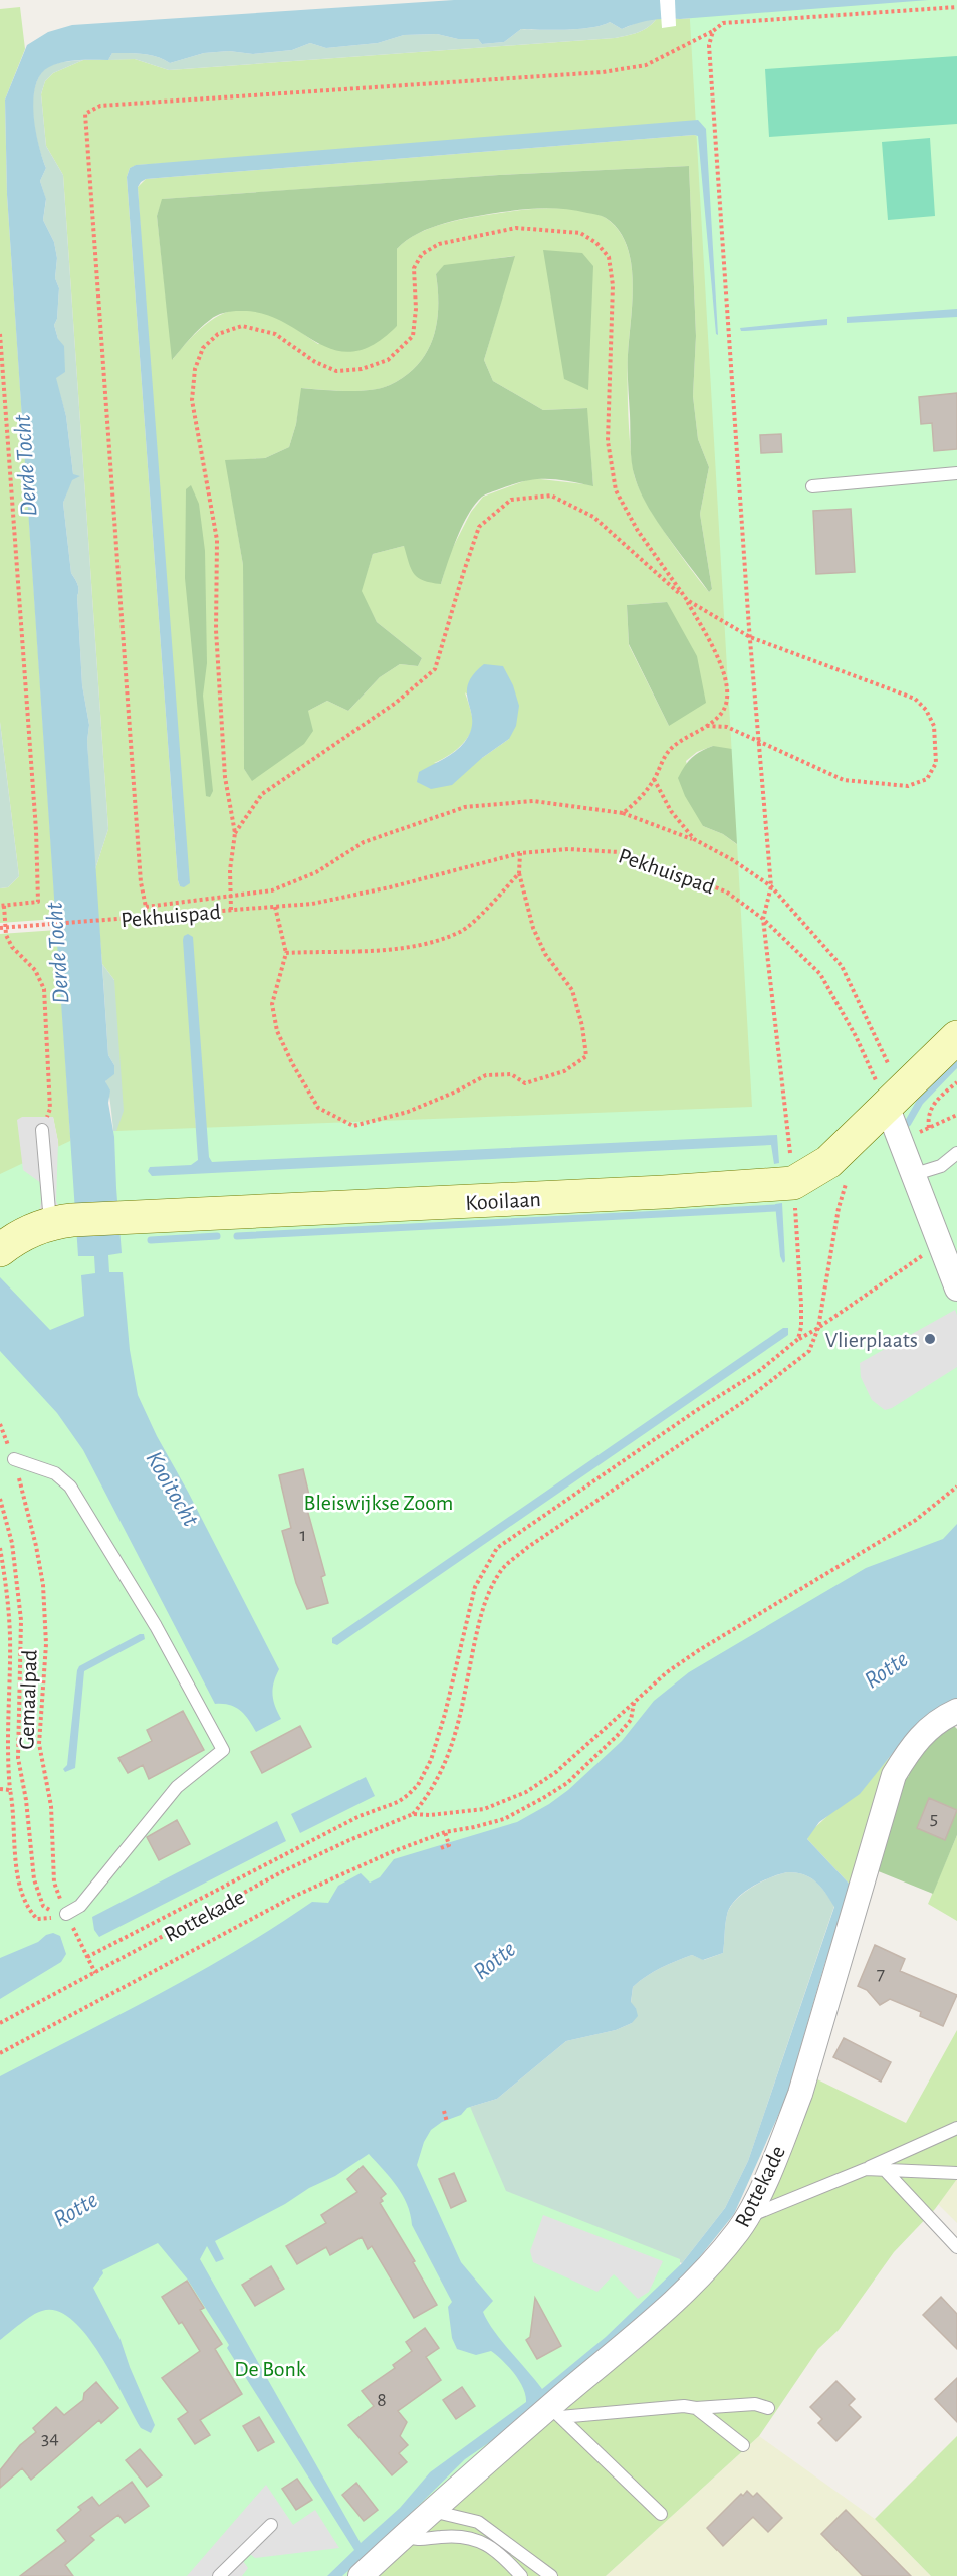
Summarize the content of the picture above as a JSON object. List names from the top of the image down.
{
  "streets": {
    "street": ["Kooilaan", "Rottekade"],
    "path": ["Pekhuispad", "Gemaalpad"]
  },
  "crossings": [
    ["Pekhuispad", "Kooilaan"],
    ["Gemaalpad", "Rottekade"]
  ],
  "water": ["Derde Tocht", "Kooitocht", "Rotte"],
  "parks": ["Bleiswijkse Zoom", "De Bonk"],
  "places": ["Vlierplaats"],
  "house_numbers": [
    "1",
    "5",
    "7",
    "8",
    "34"
  ]
}
